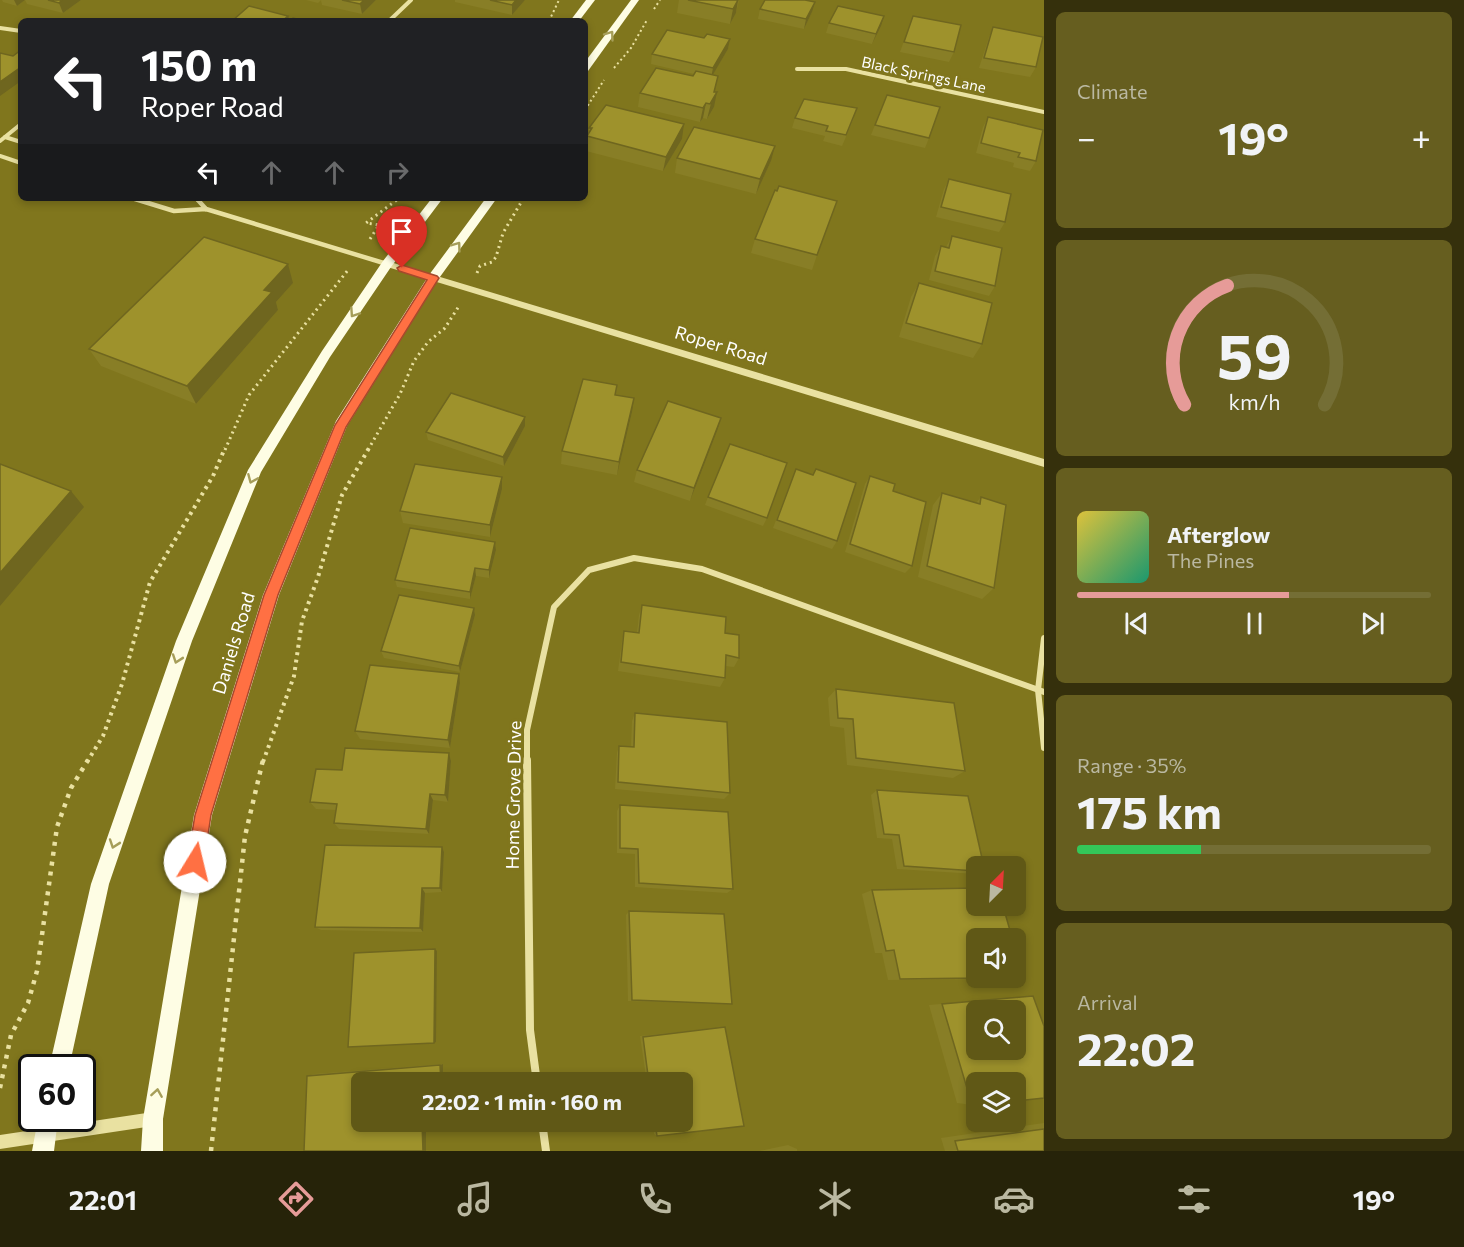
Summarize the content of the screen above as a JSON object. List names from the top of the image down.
{
  "streets": {
    "main road": ["Daniels Road"],
    "street": ["Black Springs Lane", "Roper Road", "Home Grove Drive"]
  },
  "crossings": [
    ["Roper Road", "Daniels Road"]
  ],
  "north": "top right",
  "page": {
    "tile": [
      "Climate",
      ["Range · 35%", "175 km"],
      ["Arrival", "22:02"]
    ],
    "turn": ["150 m", "Roper Road"],
    "heat": ["−", "19°", "+"],
    "song": ["Afterglow", "The Pines"],
    "limit": "60",
    "trip": "22:02 · 1 min · 160 m",
    "tabs": ["22:01", "19°"],
    "gauge": ["59", "km/h"]
  }
}
